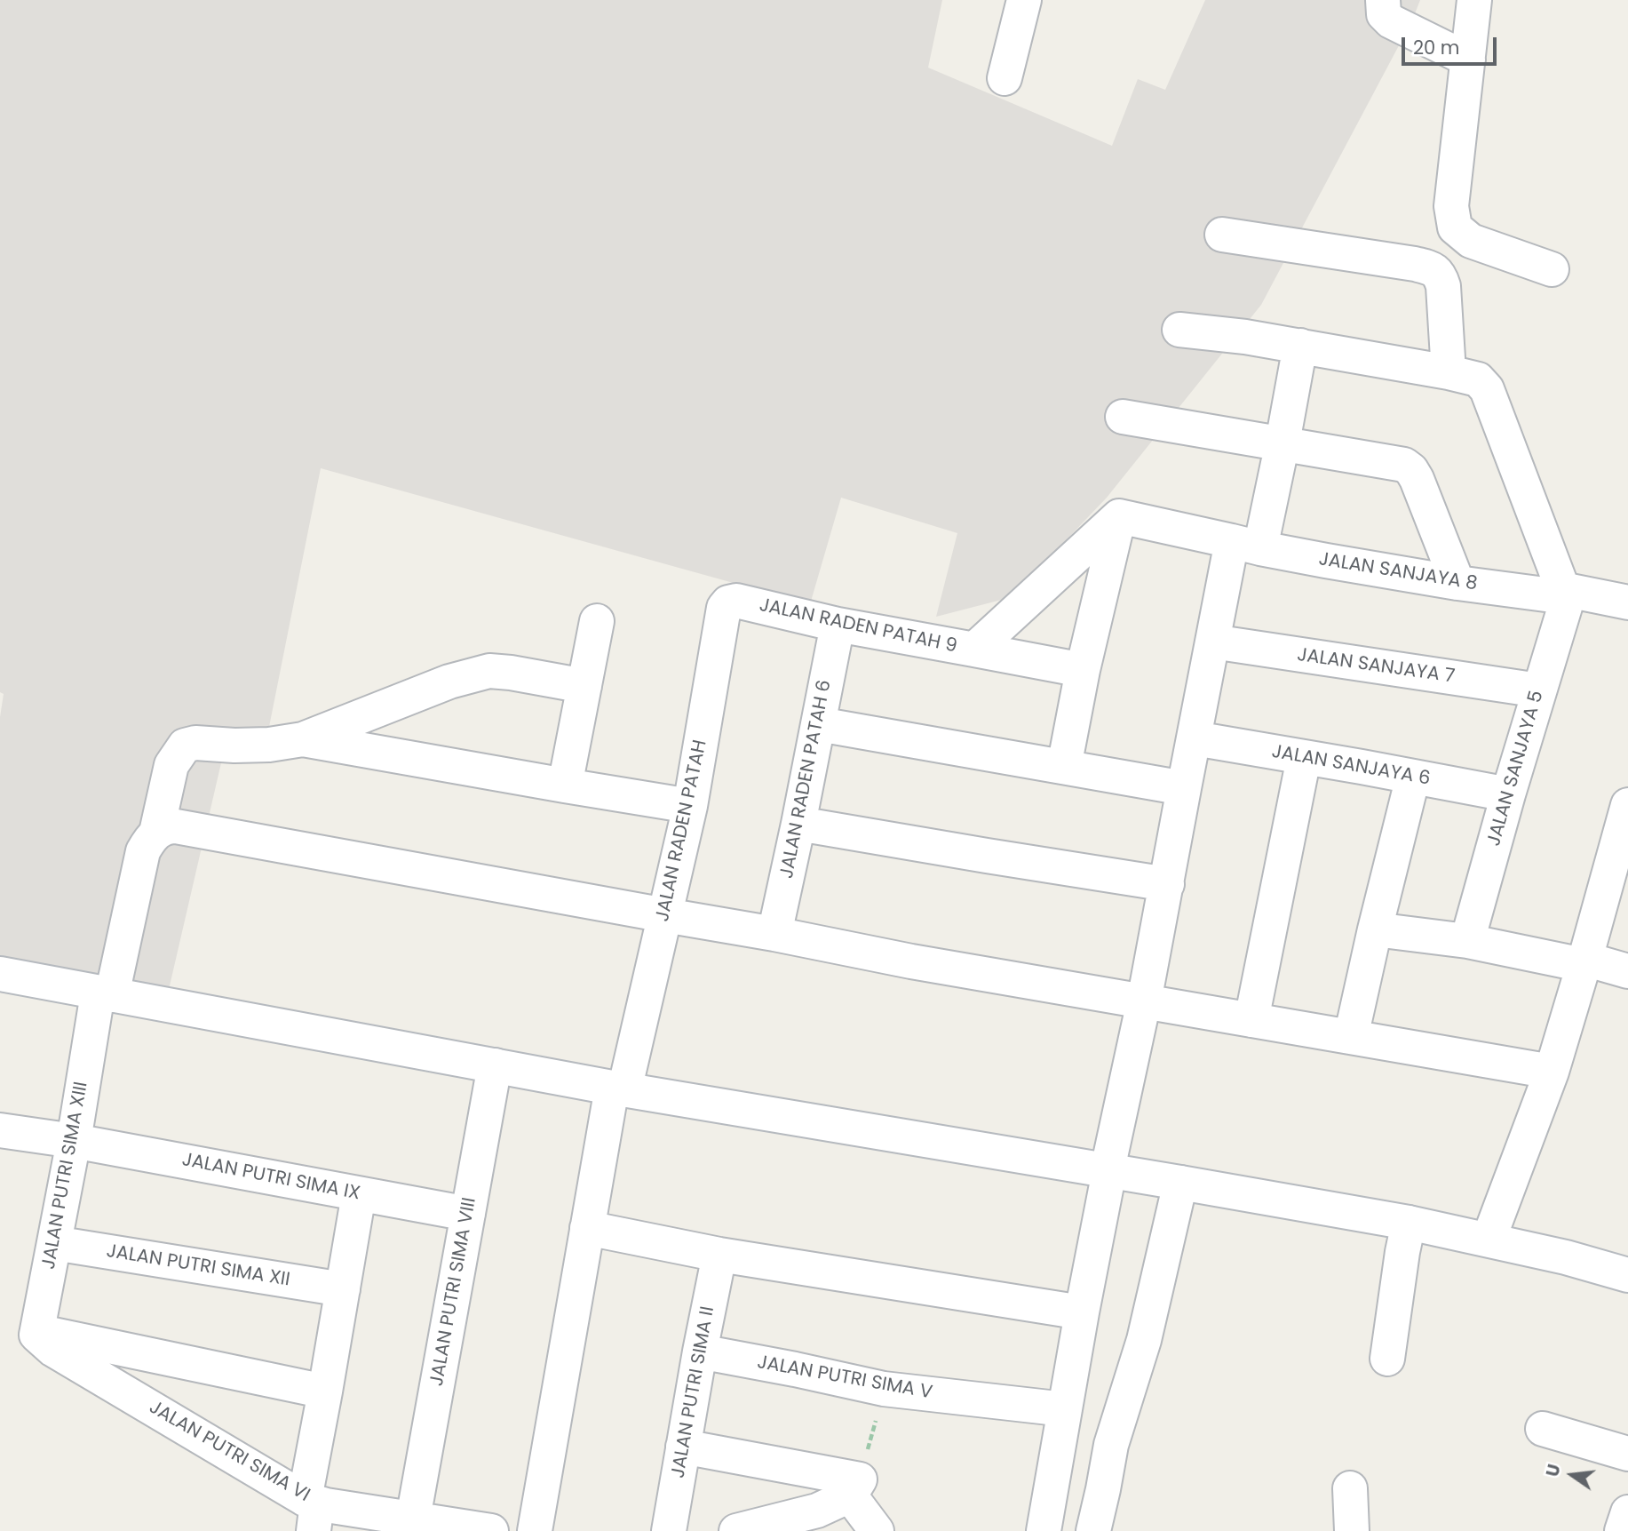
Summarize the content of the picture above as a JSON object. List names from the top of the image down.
{
  "streets": {
    "street": [
      "JALAN SANJAYA 8",
      "JALAN RADEN PATAH 9",
      "JALAN SANJAYA 7",
      "JALAN SANJAYA 6",
      "JALAN SANJAYA 5",
      "JALAN RADEN PATAH 6",
      "JALAN RADEN PATAH",
      "JALAN PUTRI SIMA XIII",
      "JALAN PUTRI SIMA IX",
      "JALAN PUTRI SIMA XII",
      "JALAN PUTRI SIMA VIII",
      "JALAN PUTRI SIMA V",
      "JALAN PUTRI SIMA II",
      "JALAN PUTRI SIMA VI"
    ]
  },
  "crossings": [
    ["JALAN SANJAYA 8", "JALAN SANJAYA 5"],
    ["JALAN RADEN PATAH 9", "JALAN RADEN PATAH 6"],
    ["JALAN RADEN PATAH 9", "JALAN RADEN PATAH"],
    ["JALAN SANJAYA 7", "JALAN SANJAYA 5"],
    ["JALAN SANJAYA 6", "JALAN SANJAYA 5"],
    ["JALAN PUTRI SIMA XIII", "JALAN PUTRI SIMA IX"],
    ["JALAN PUTRI SIMA XIII", "JALAN PUTRI SIMA XII"],
    ["JALAN PUTRI SIMA XIII", "JALAN PUTRI SIMA VI"],
    ["JALAN PUTRI SIMA IX", "JALAN PUTRI SIMA VIII"],
    ["JALAN PUTRI SIMA VIII", "JALAN PUTRI SIMA VI"],
    ["JALAN PUTRI SIMA V", "JALAN PUTRI SIMA II"]
  ],
  "scale_bar": "20 m",
  "north": "left"
}
